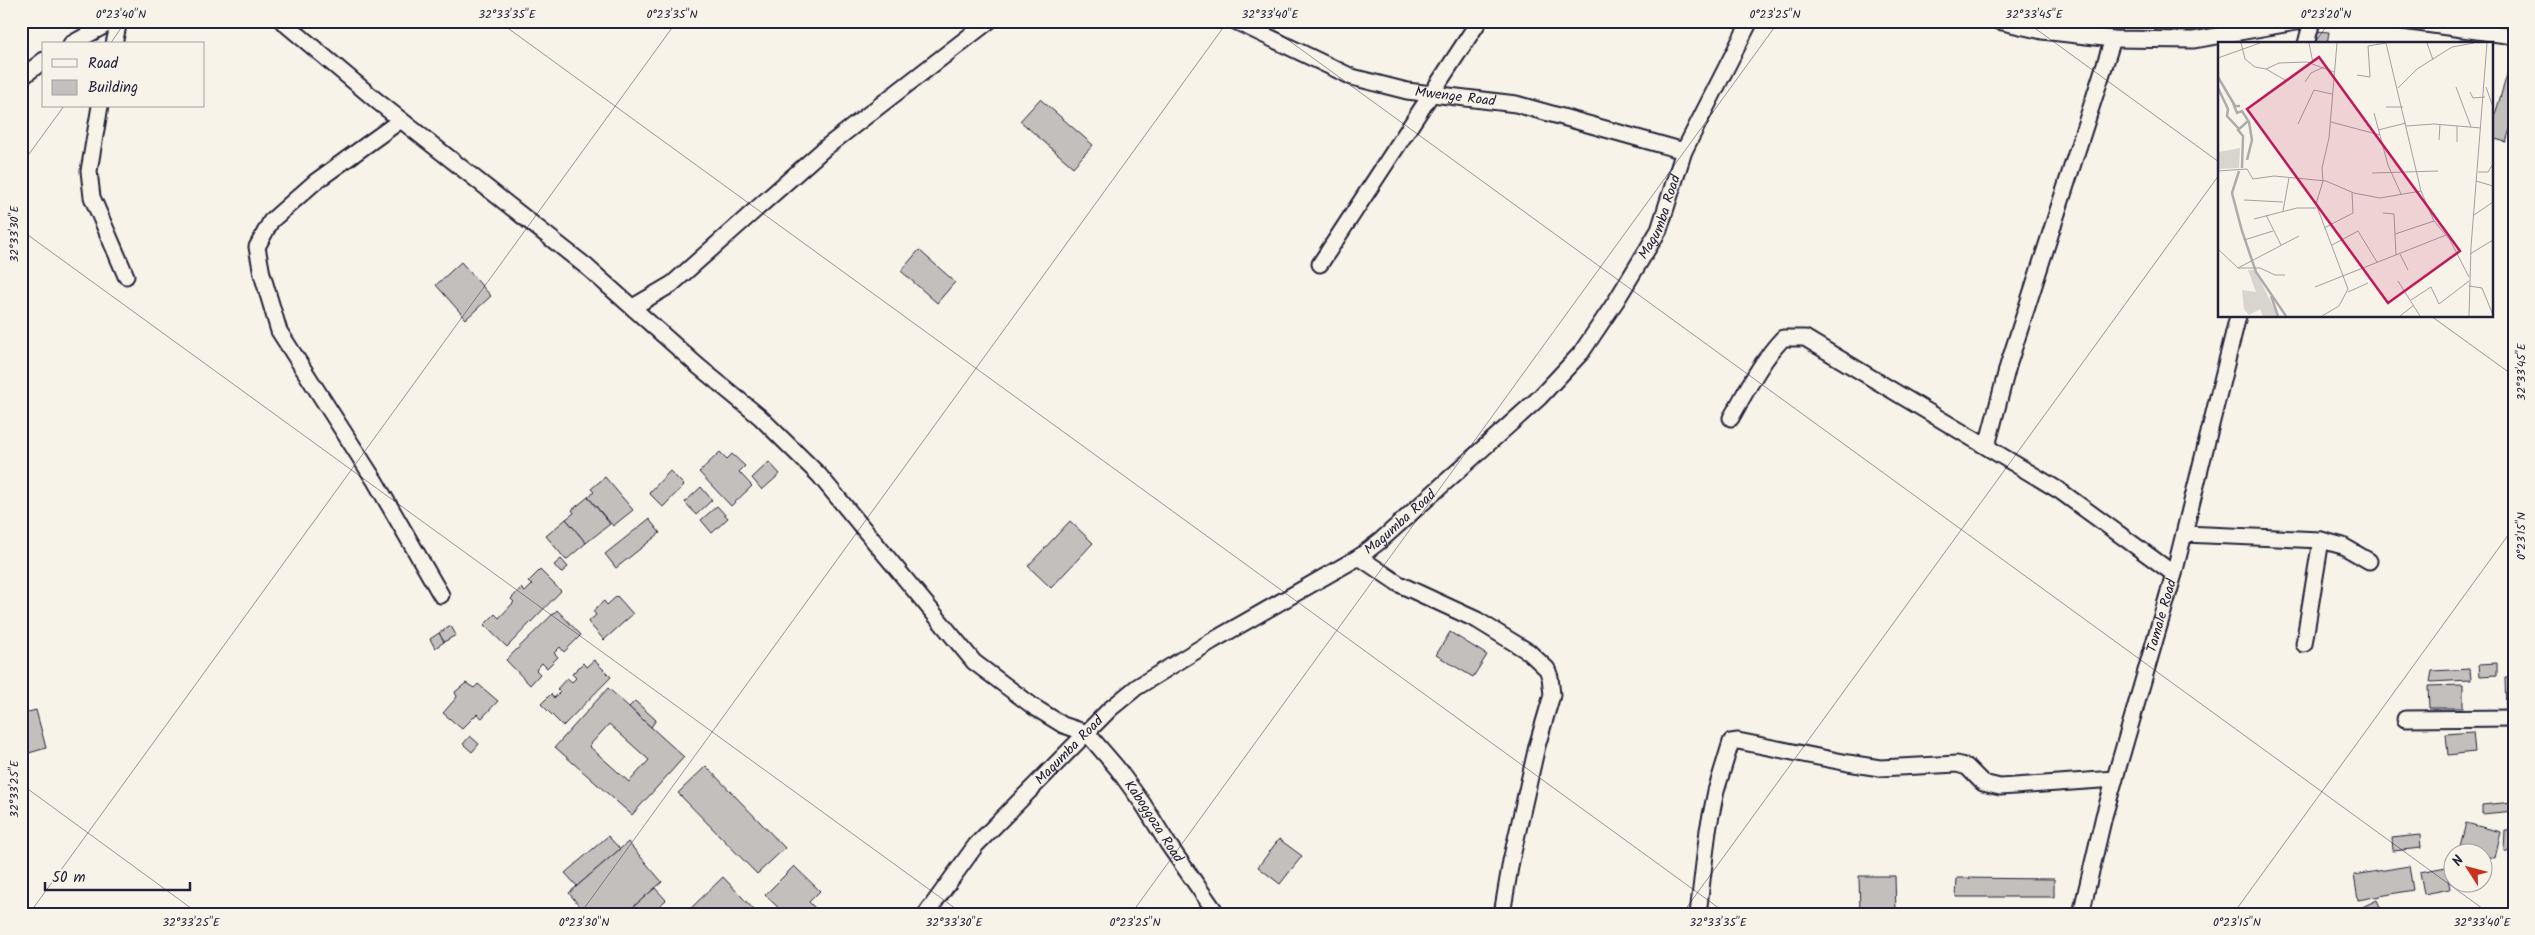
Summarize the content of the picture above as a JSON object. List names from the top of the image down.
{
  "streets": {
    "street": [
      "Mwenge Road",
      "Magumba Road",
      "Tamale Road",
      "Kaboggoza Road"
    ]
  },
  "crossings": [
    ["Mwenge Road", "Magumba Road"],
    ["Magumba Road", "Kaboggoza Road"]
  ],
  "legend": ["Road", "Building"],
  "scale_bar": "50 m",
  "north": "top left",
  "coordinates": [
    "0°23'40\"N",
    "32°33'35\"E",
    "0°23'35\"N",
    "32°33'40\"E",
    "0°23'25\"N",
    "32°33'45\"E",
    "0°23'20\"N",
    "32°33'30\"E",
    "0°23'15\"N",
    "32°33'25\"E",
    "0°23'30\"N"
  ]
}
